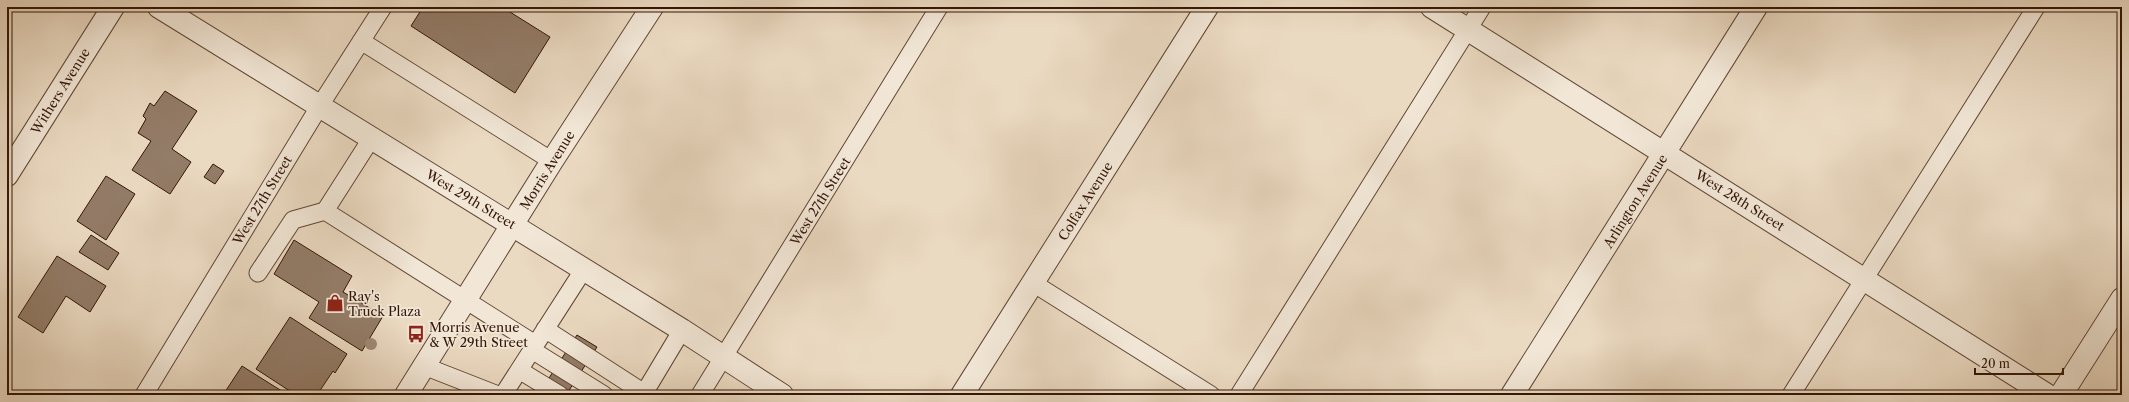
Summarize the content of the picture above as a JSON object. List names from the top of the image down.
{
  "streets": {
    "street": [
      "Withers Avenue",
      "Morris Avenue",
      "West 29th Street",
      "West 28th Street",
      "Colfax Avenue",
      "Arlington Avenue"
    ],
    "lane": ["West 27th Street"]
  },
  "crossings": [
    ["Morris Avenue", "West 29th Street"],
    ["West 29th Street", "West 27th Street"],
    ["West 28th Street", "Arlington Avenue"]
  ],
  "places": {
    "shop": ["Ray's Truck Plaza"],
    "bus stop": ["Morris Avenue & W 29th Street"]
  },
  "scale_bar": "20 m"
}
